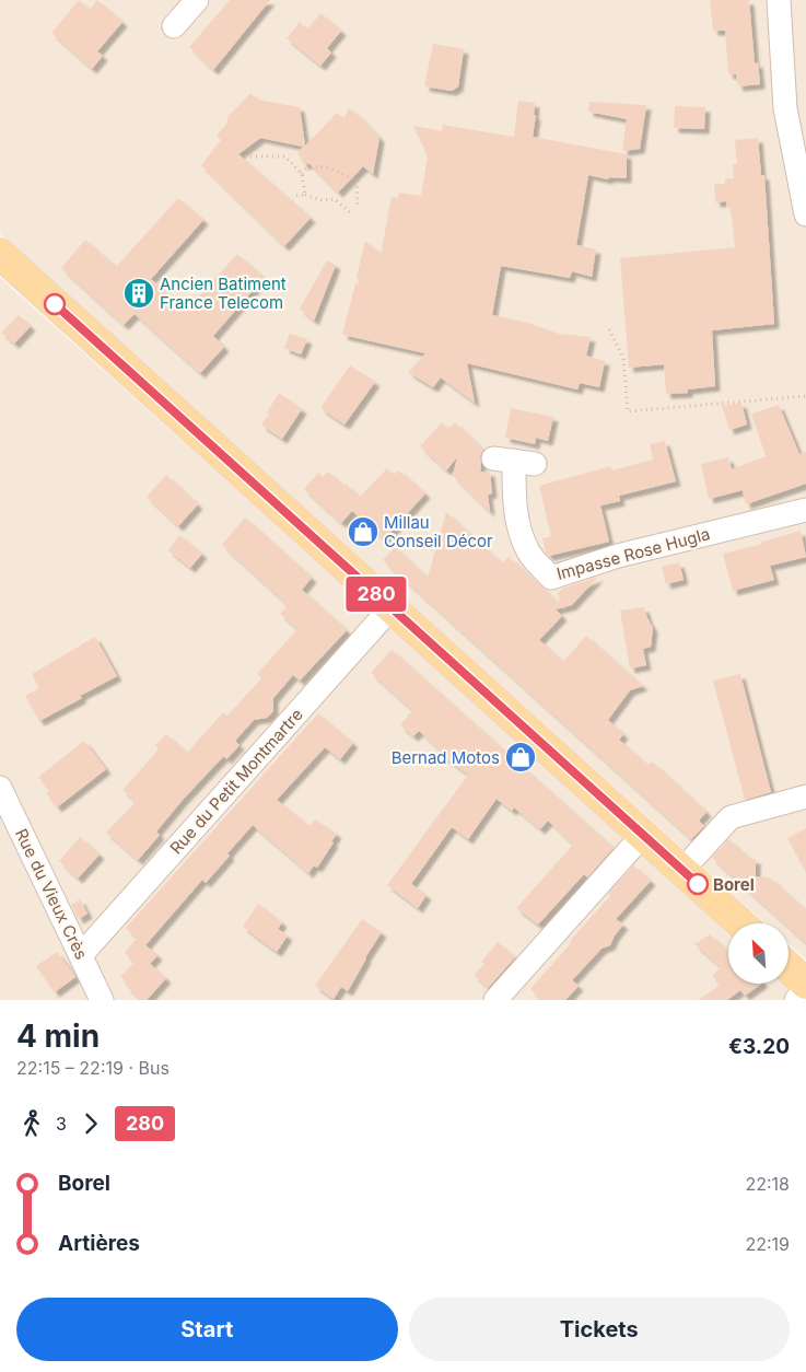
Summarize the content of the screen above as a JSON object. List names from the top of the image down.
{
  "streets": {
    "street": ["Impasse Rose Hugla", "Rue du Petit Montmartre", "Rue du Vieux Crès"]
  },
  "crossings": [
    ["Rue du Petit Montmartre", "Rue du Vieux Crès"]
  ],
  "places": {
    "building": ["Ancien Batiment France Telecom"],
    "shop": ["Millau Conseil Décor", "Bernad Motos"],
    "other": ["Borel"]
  },
  "lines": ["bus line 280"],
  "north": "top left",
  "page": {
    "on_map": "280",
    "heading": ["4 min", "22:15 – 22:19 · Bus", "€3.20"],
    "legs": ["3", "280"],
    "list": [
      {
        "name": "Borel",
        "value": "22:18"
      },
      {
        "name": "Artières",
        "value": "22:19"
      }
    ],
    "buttons": ["Start", "Tickets"]
  }
}
